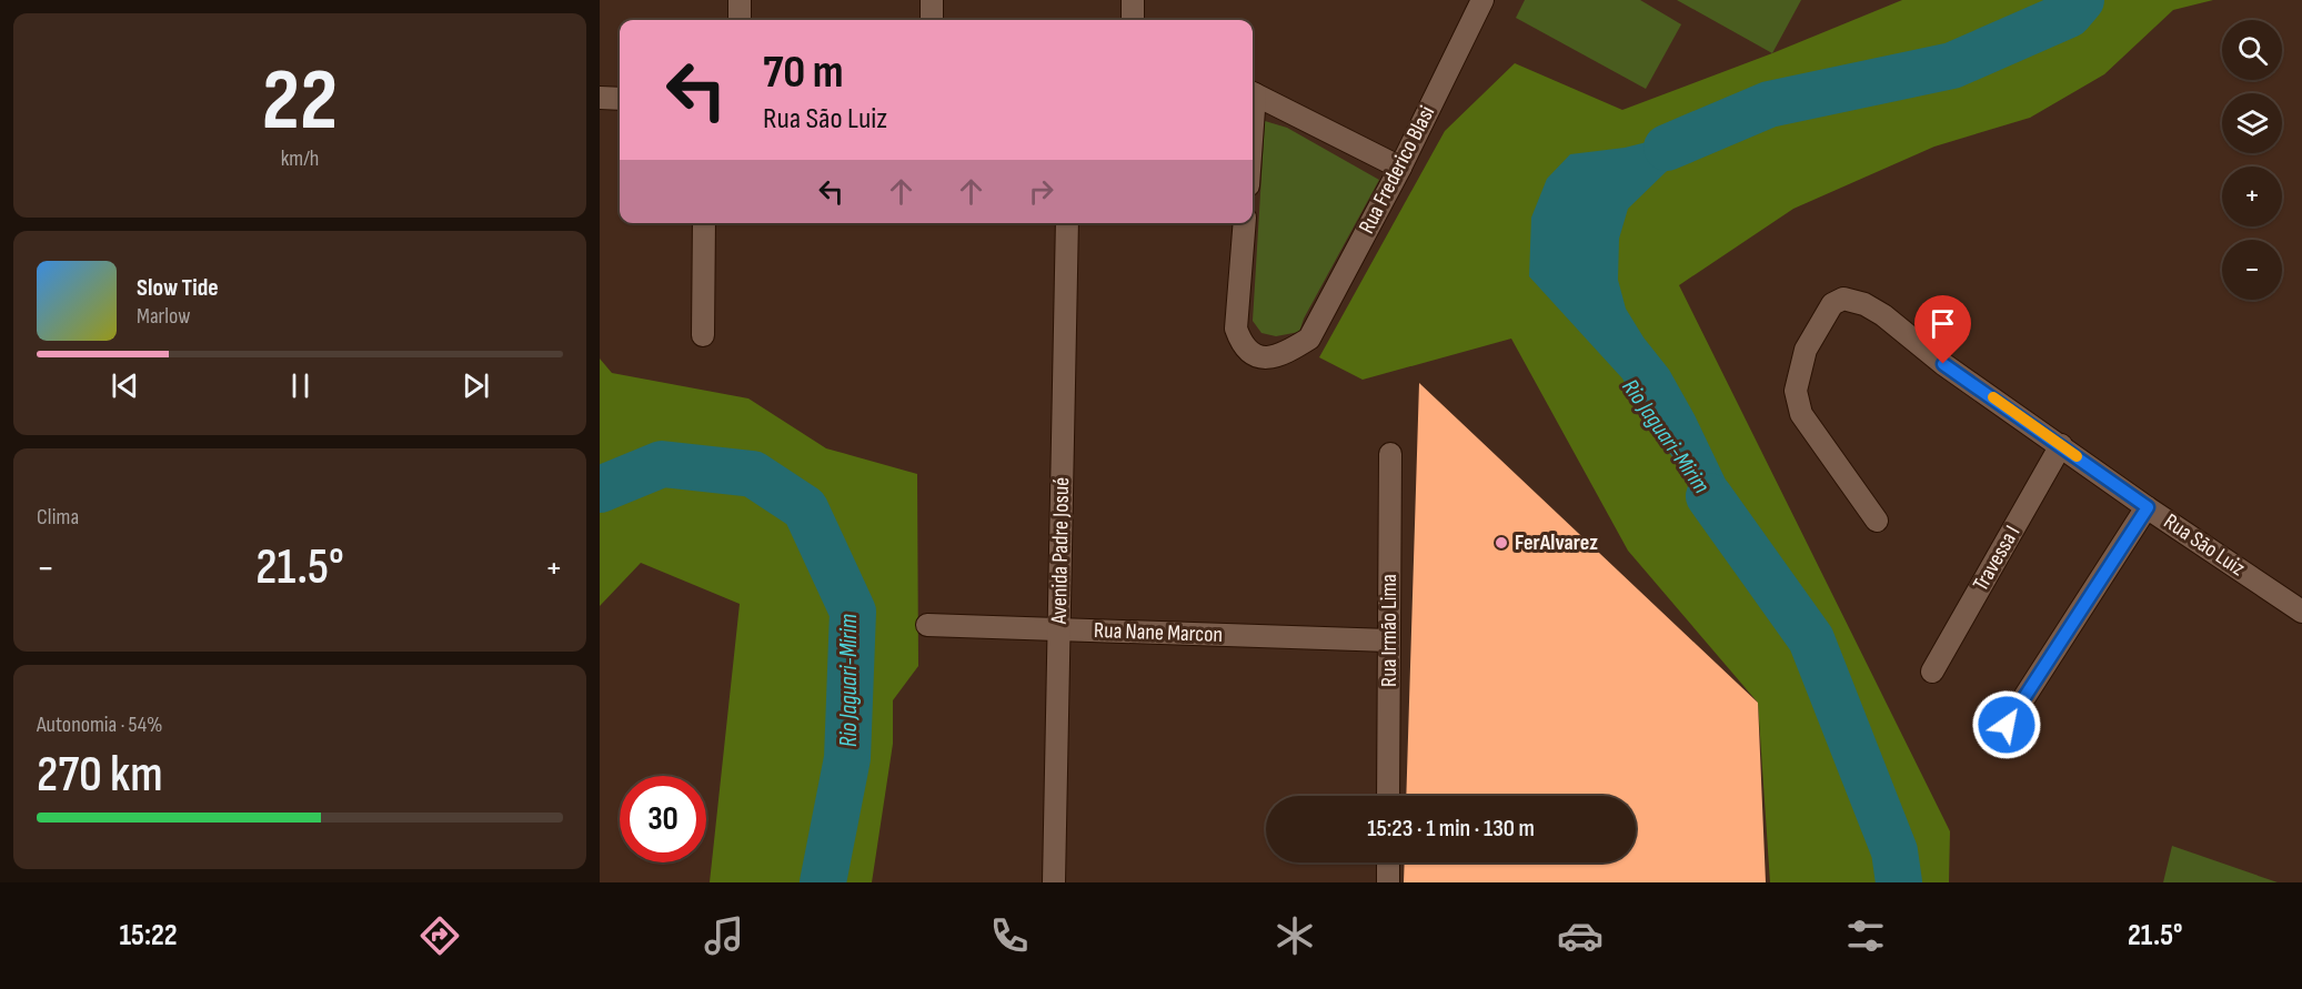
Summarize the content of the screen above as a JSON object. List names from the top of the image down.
{
  "streets": {
    "street": [
      "Rua Frederico Blasi",
      "Rua São Luiz",
      "Avenida Padre Josué",
      "Travessa I",
      "Rua Irmão Lima",
      "Rua Nane Marcon"
    ]
  },
  "crossings": [
    ["Rua São Luiz", "Travessa I"],
    ["Avenida Padre Josué", "Rua Nane Marcon"],
    ["Rua Irmão Lima", "Rua Nane Marcon"]
  ],
  "water": ["Rio Jaguari-Mirim"],
  "places": ["FerAlvarez"],
  "page": {
    "tile": [
      ["22", "km/h"],
      "Clima",
      ["Autonomia · 54%", "270 km"]
    ],
    "map_buttons": ["+", "−"],
    "turn": ["70 m", "Rua São Luiz"],
    "song": ["Slow Tide", "Marlow"],
    "heat": ["−", "21.5°", "+"],
    "limit": "30",
    "trip": "15:23 · 1 min · 130 m",
    "tabs": ["15:22", "21.5°"]
  }
}
